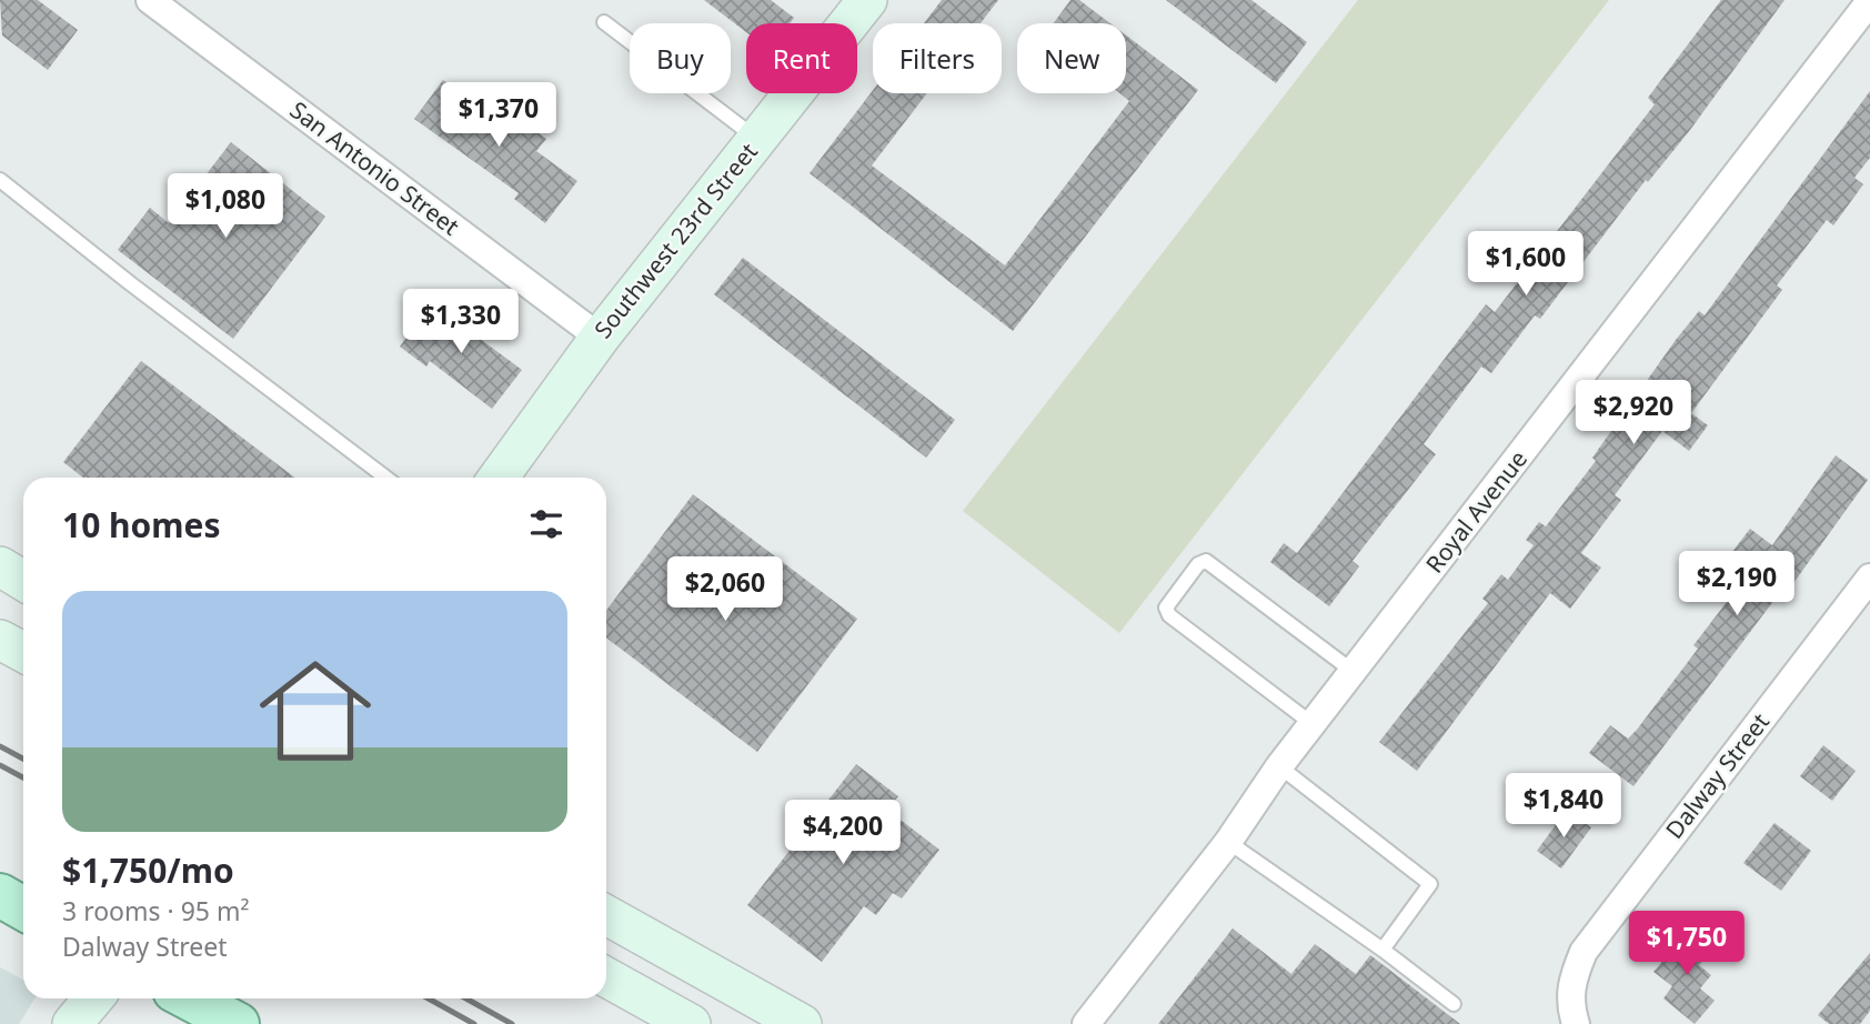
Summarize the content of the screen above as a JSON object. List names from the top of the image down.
{
  "streets": {
    "street": [
      "San Antonio Street",
      "Southwest 23rd Street",
      "Royal Avenue",
      "Dalway Street"
    ]
  },
  "crossings": [
    ["San Antonio Street", "Southwest 23rd Street"]
  ],
  "page": {
    "chip": [
      "Buy",
      "Rent",
      "Filters",
      "New"
    ],
    "price": [
      "$1,370",
      "$1,080",
      "$1,600",
      "$1,330",
      "$2,920",
      "$2,190",
      "$2,060",
      "$1,840",
      "$4,200",
      "$1,750"
    ],
    "heading": "10 homes",
    "list": [
      {
        "name": "$1,750/mo",
        "note": "3 rooms · 95 m² · Dalway Street"
      }
    ]
  }
}
